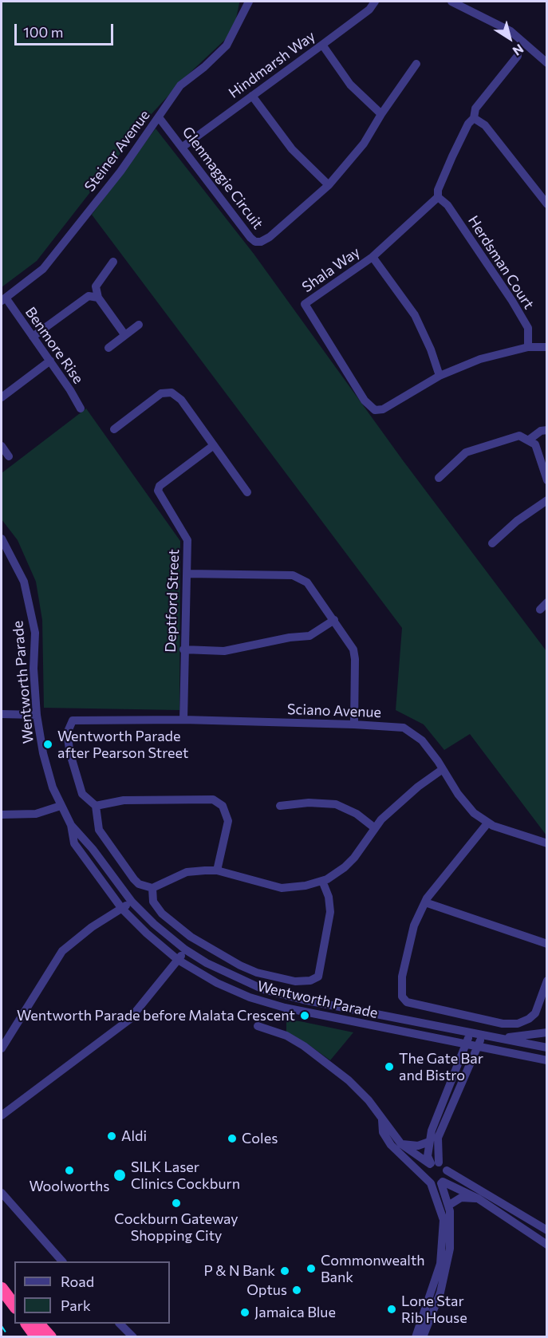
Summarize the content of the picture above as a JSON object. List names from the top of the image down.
{
  "streets": {
    "street": [
      "Hindmarsh Way",
      "Steiner Avenue",
      "Glenmaggie Circuit",
      "Herdsman Court",
      "Shala Way",
      "Benmore Rise",
      "Deptford Street",
      "Wentworth Parade",
      "Sciano Avenue"
    ]
  },
  "crossings": [
    ["Hindmarsh Way", "Glenmaggie Circuit"],
    ["Steiner Avenue", "Glenmaggie Circuit"],
    ["Steiner Avenue", "Benmore Rise"],
    ["Herdsman Court", "Shala Way"],
    ["Deptford Street", "Sciano Avenue"]
  ],
  "places": [
    "Wentworth Parade after Pearson Street",
    "Wentworth Parade before Malata Crescent",
    "The Gate Bar and Bistro",
    "Aldi",
    "Coles",
    "Woolworths",
    "SILK Laser Clinics Cockburn",
    "Cockburn Gateway Shopping City",
    "Commonwealth Bank",
    "P & N Bank",
    "Optus",
    "Lone Star Rib House",
    "Jamaica Blue"
  ],
  "legend": ["Road", "Park"],
  "scale_bar": "100 m",
  "north": "bottom right"
}
